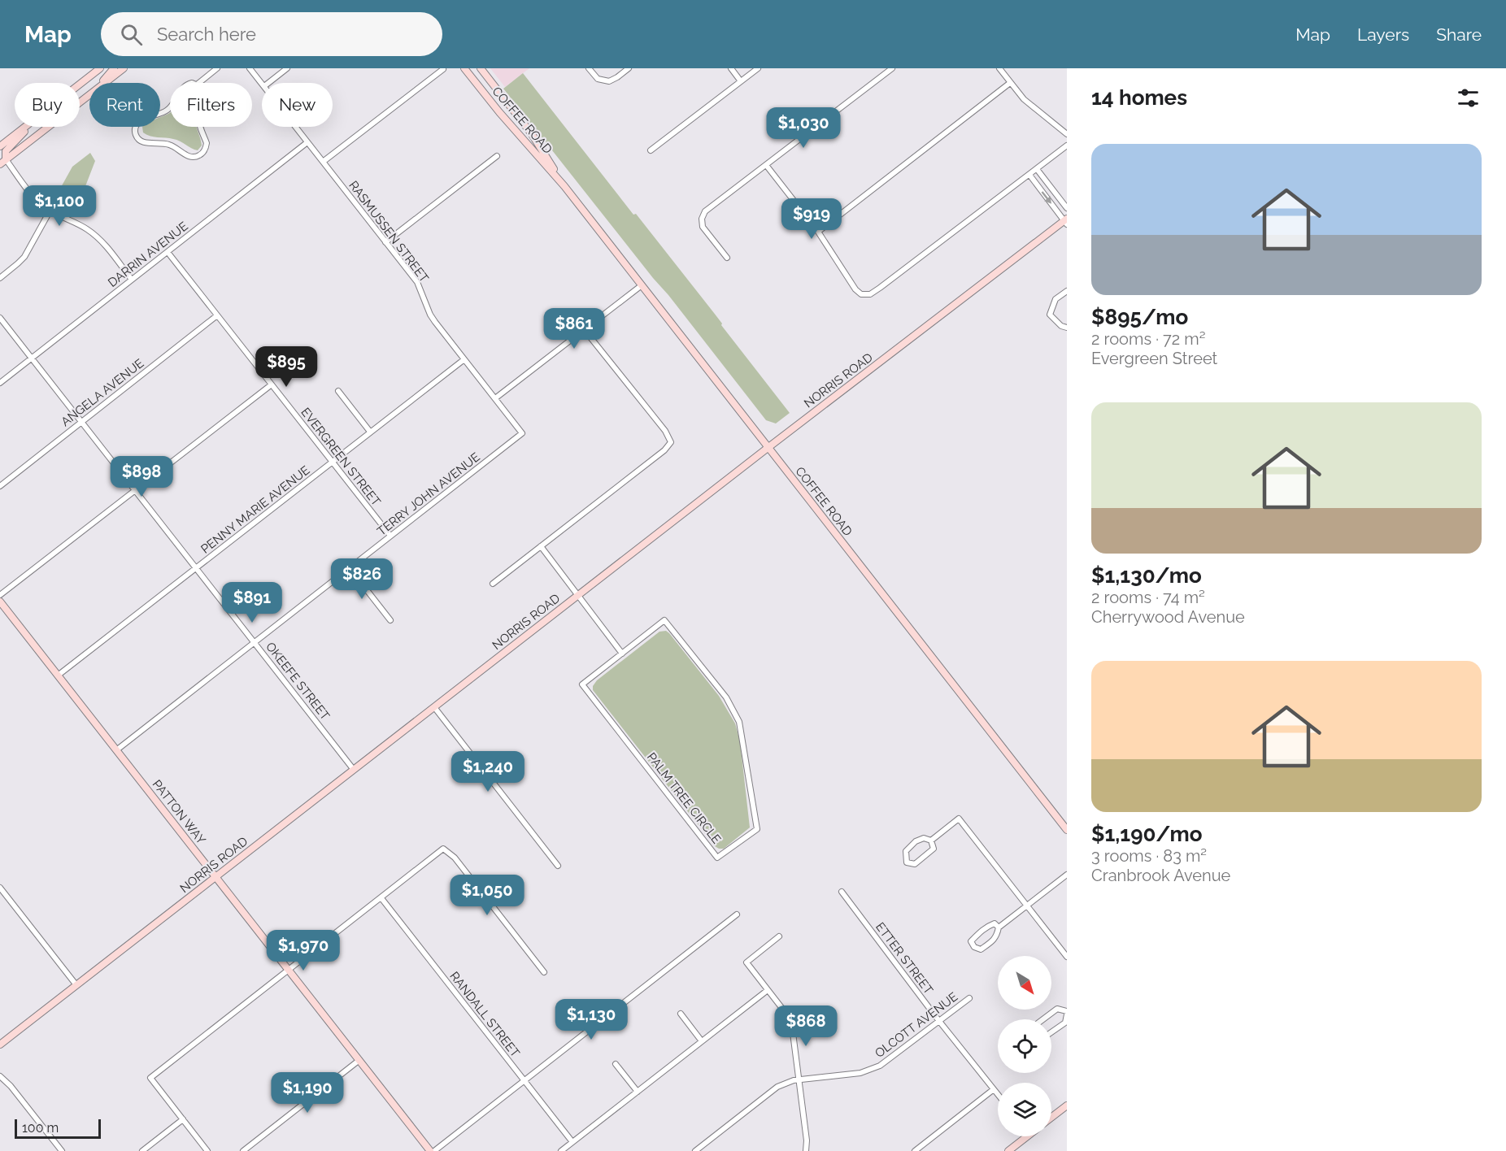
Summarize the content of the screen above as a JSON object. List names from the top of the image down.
{
  "streets": {
    "street": [
      "COFFEE ROAD",
      "RASMUSSEN STREET",
      "DARRIN AVENUE",
      "NORRIS ROAD",
      "ANGELA AVENUE",
      "EVERGREEN STREET",
      "TERRY JOHN AVENUE",
      "PENNY MARIE AVENUE",
      "OKEEFE STREET",
      "PALM TREE CIRCLE",
      "PATTON WAY",
      "ETTER STREET",
      "RANDALL STREET",
      "OLCOTT AVENUE"
    ]
  },
  "crossings": [
    ["COFFEE ROAD", "NORRIS ROAD"],
    ["RASMUSSEN STREET", "DARRIN AVENUE"],
    ["RASMUSSEN STREET", "TERRY JOHN AVENUE"],
    ["RASMUSSEN STREET", "PENNY MARIE AVENUE"],
    ["DARRIN AVENUE", "EVERGREEN STREET"],
    ["NORRIS ROAD", "OKEEFE STREET"],
    ["NORRIS ROAD", "PATTON WAY"],
    ["ANGELA AVENUE", "EVERGREEN STREET"],
    ["ANGELA AVENUE", "OKEEFE STREET"],
    ["EVERGREEN STREET", "TERRY JOHN AVENUE"],
    ["EVERGREEN STREET", "PENNY MARIE AVENUE"],
    ["TERRY JOHN AVENUE", "OKEEFE STREET"],
    ["TERRY JOHN AVENUE", "PATTON WAY"],
    ["PENNY MARIE AVENUE", "OKEEFE STREET"],
    ["PENNY MARIE AVENUE", "PATTON WAY"],
    ["ETTER STREET", "OLCOTT AVENUE"]
  ],
  "scale_bar": "100 m",
  "north": "bottom right",
  "page": {
    "header": "Map",
    "search": "Search here",
    "nav": ["Map", "Layers", "Share"],
    "heading": "14 homes",
    "chip": [
      "Buy",
      "Rent",
      "Filters",
      "New"
    ],
    "price": [
      "$1,030",
      "$1,100",
      "$919",
      "$861",
      "$895",
      "$898",
      "$826",
      "$891",
      "$1,240",
      "$1,050",
      "$1,970",
      "$1,130",
      "$868",
      "$1,190"
    ],
    "list": [
      {
        "name": "$895/mo",
        "note": "2 rooms · 72 m² · Evergreen Street"
      },
      {
        "name": "$1,130/mo",
        "note": "2 rooms · 74 m² · Cherrywood Avenue"
      },
      {
        "name": "$1,190/mo",
        "note": "3 rooms · 83 m² · Cranbrook Avenue"
      }
    ],
    "scale": "100 m"
  }
}
